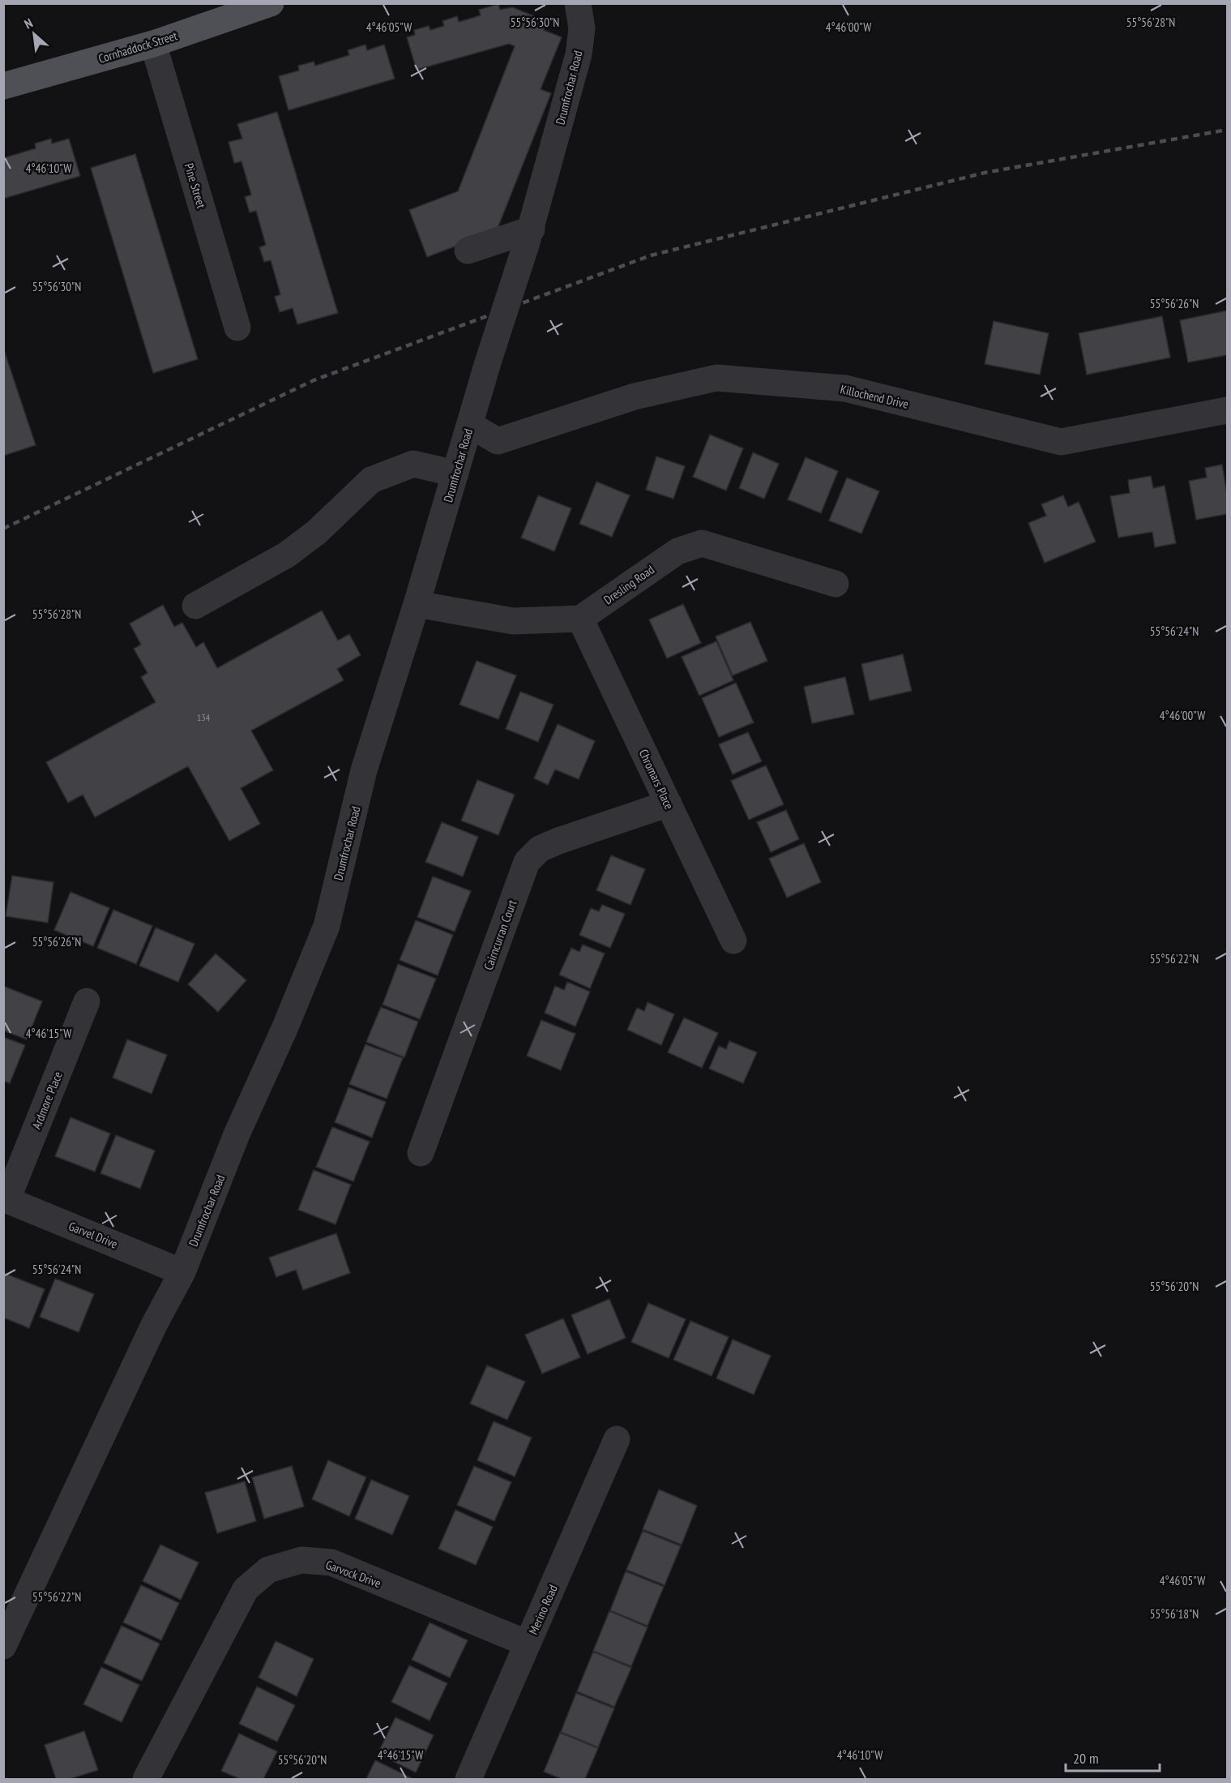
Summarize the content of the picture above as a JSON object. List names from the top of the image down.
{
  "streets": {
    "main road": ["Cornhaddock Street"],
    "street": [
      "Drumfrochar Road",
      "Pine Street",
      "Killochend Drive",
      "Dresling Road",
      "Chromars Place",
      "Cairncurran Court",
      "Ardmore Place",
      "Garvel Drive",
      "Garvock Drive",
      "Merino Road"
    ]
  },
  "crossings": [
    ["Cornhaddock Street", "Pine Street"],
    ["Drumfrochar Road", "Killochend Drive"],
    ["Drumfrochar Road", "Garvel Drive"],
    ["Dresling Road", "Chromars Place"],
    ["Chromars Place", "Cairncurran Court"],
    ["Ardmore Place", "Garvel Drive"],
    ["Garvock Drive", "Merino Road"]
  ],
  "house_numbers": ["134"],
  "scale_bar": "20 m",
  "north": "top left",
  "coordinates": [
    "55°56'30\"N",
    "55°56'28\"N",
    "4°46'05\"W",
    "4°46'00\"W",
    "4°46'10\"W",
    "55°56'26\"N",
    "55°56'24\"N",
    "55°56'22\"N",
    "4°46'15\"W",
    "55°56'20\"N",
    "55°56'18\"N"
  ]
}
